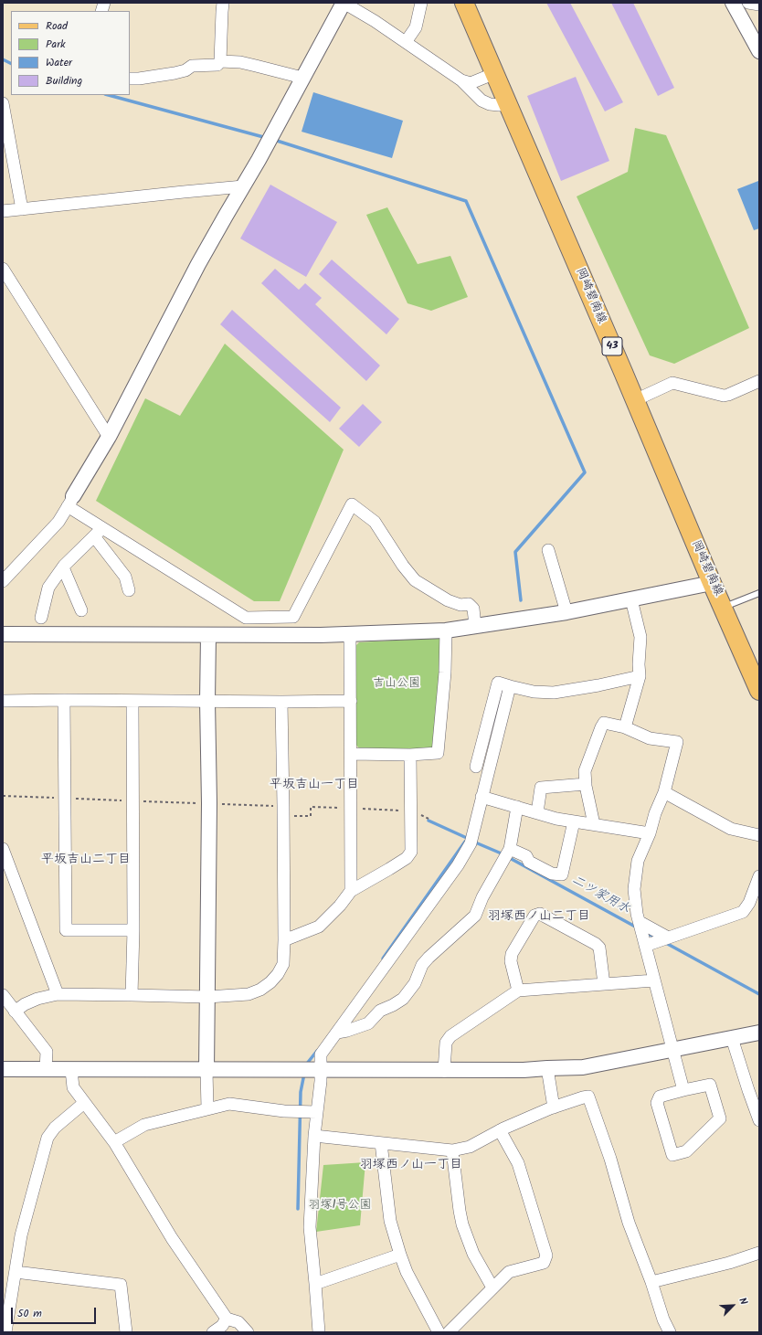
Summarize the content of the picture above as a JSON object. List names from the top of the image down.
{
  "streets": {
    "main road": ["岡崎碧南線", "43"]
  },
  "districts": [
    "平坂吉山一丁目",
    "平坂吉山二丁目",
    "羽塚西ノ山二丁目",
    "羽塚西ノ山一丁目"
  ],
  "water": ["二ツ家用水"],
  "parks": ["吉山公園", "羽塚1号公園"],
  "legend": [
    "Road",
    "Park",
    "Water",
    "Building"
  ],
  "scale_bar": "50 m",
  "north": "top right"
}
